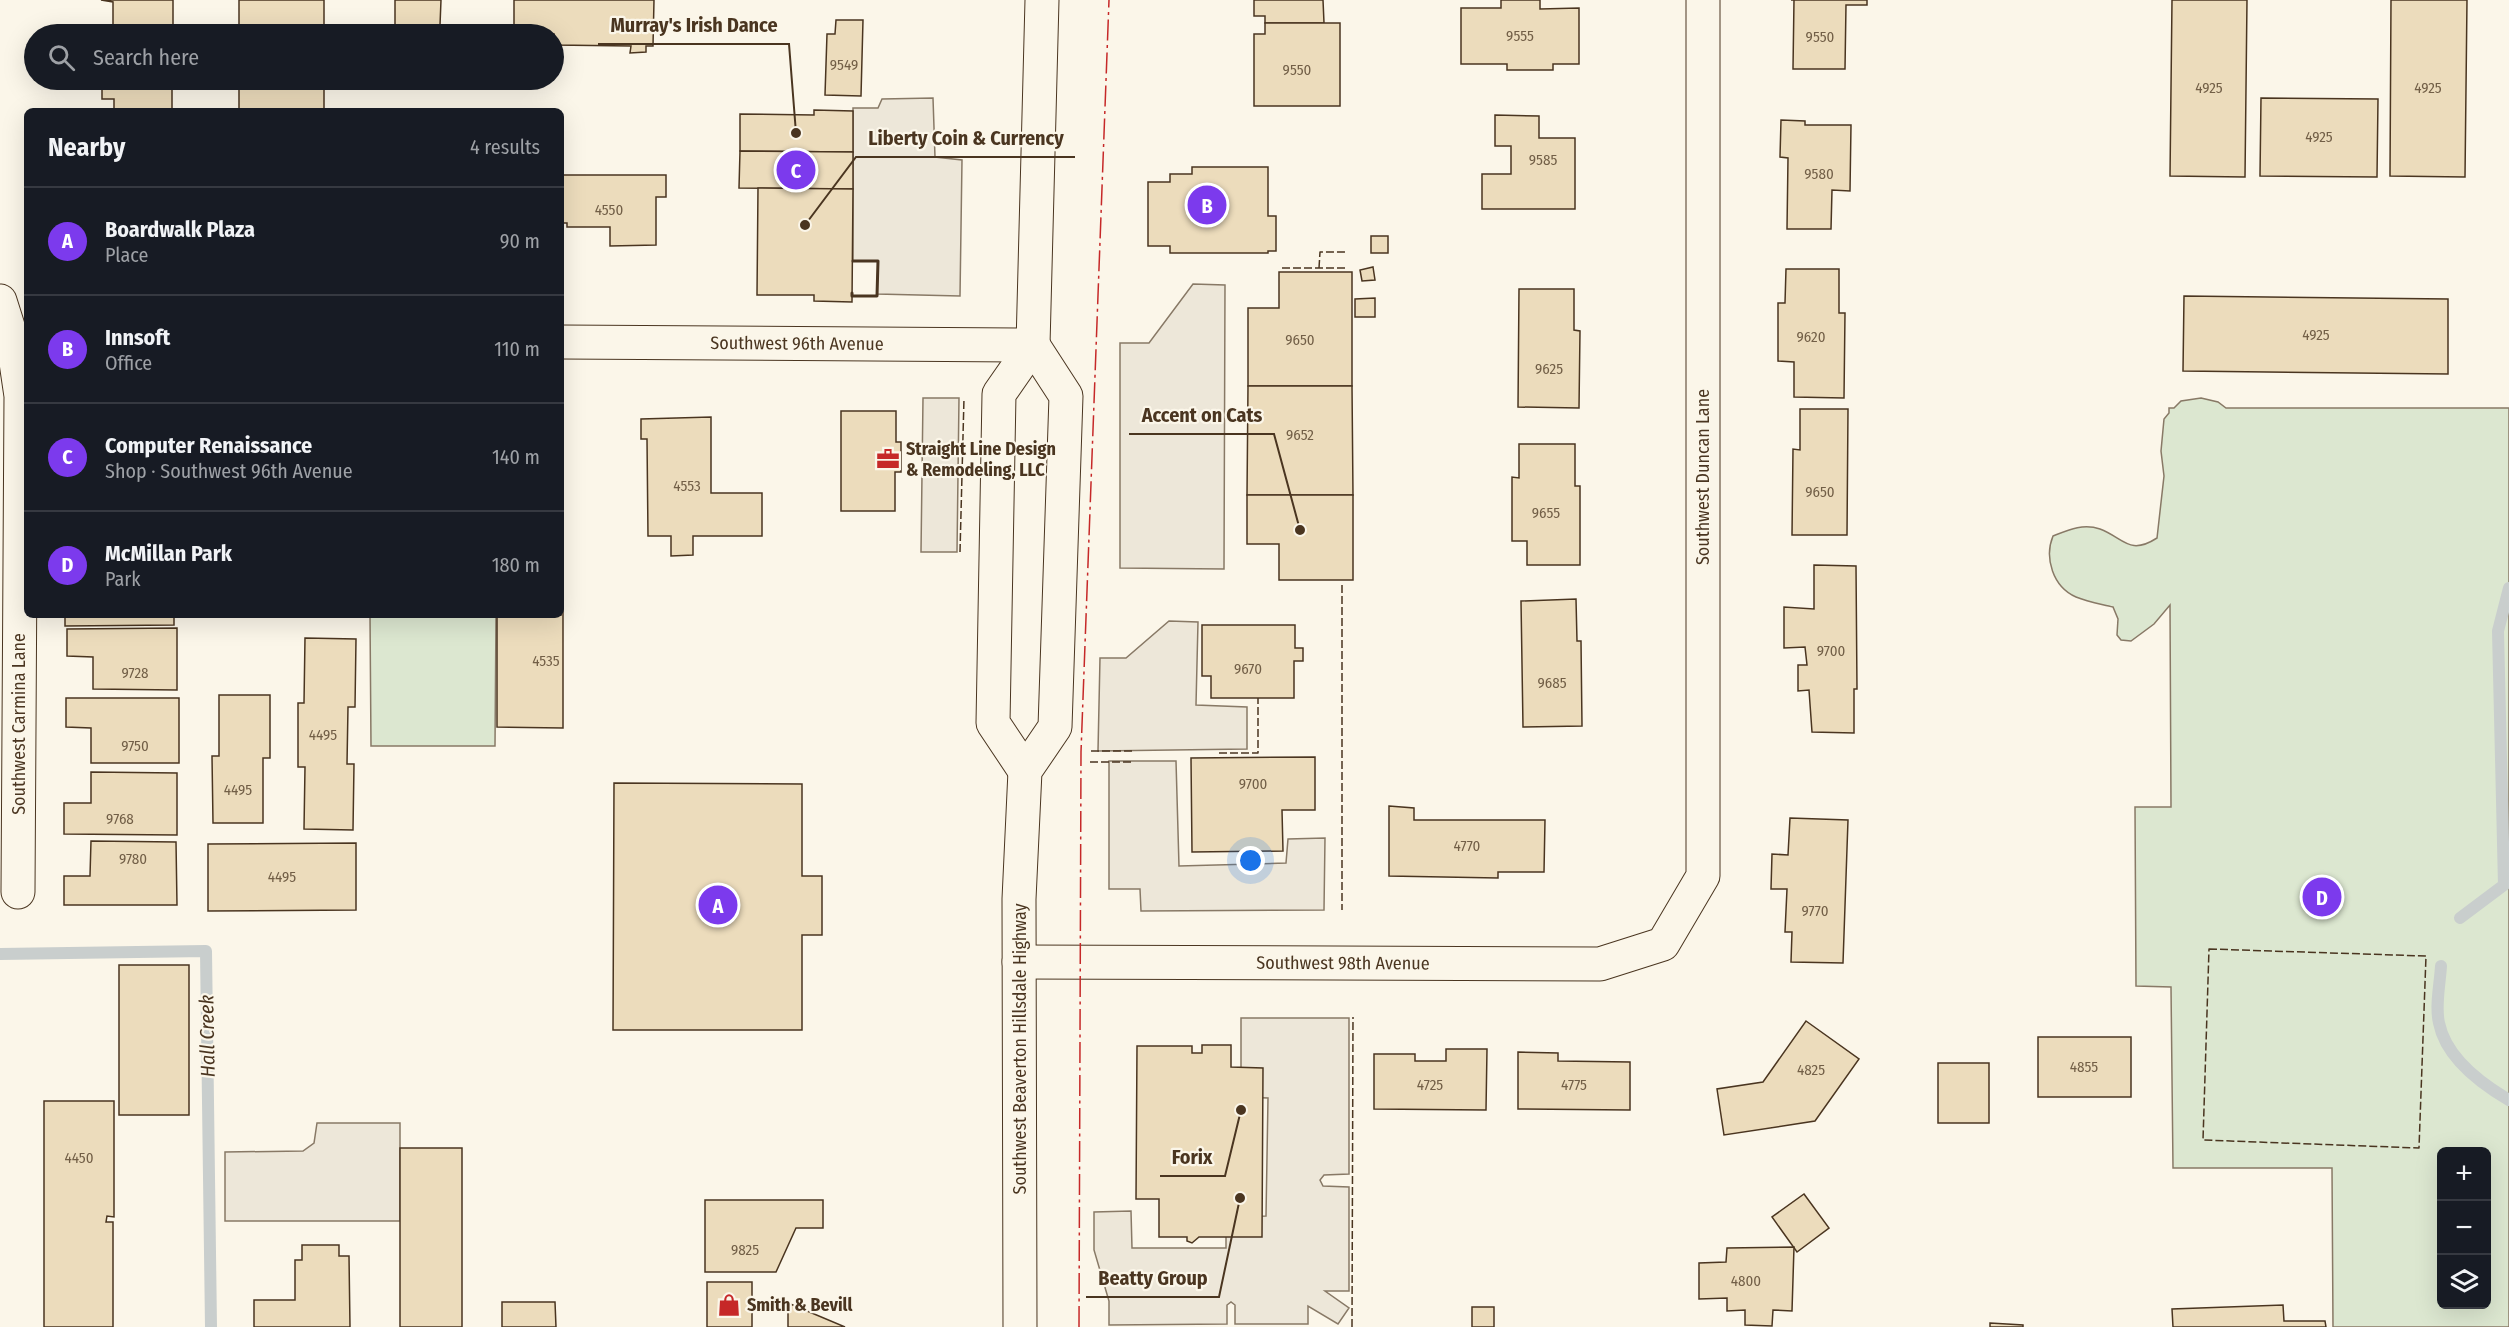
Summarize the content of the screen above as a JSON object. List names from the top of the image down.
{
  "streets": {
    "street": [
      "Southwest 96th Avenue",
      "Southwest Duncan Lane",
      "Southwest Carmina Lane",
      "Southwest 98th Avenue",
      "Southwest Beaverton Hillsdale Highway"
    ]
  },
  "crossings": [
    ["Southwest Duncan Lane", "Southwest 98th Avenue"],
    ["Southwest 98th Avenue", "Southwest Beaverton Hillsdale Highway"]
  ],
  "water": ["Hall Creek"],
  "places": {
    "other": [
      "Murray's Irish Dance",
      "Liberty Coin & Currency",
      "Accent on Cats",
      "Forix",
      "Beatty Group"
    ],
    "office": ["Straight Line Design & Remodeling, LLC"],
    "shop": ["Smith & Bevill"]
  },
  "house_numbers": [
    "9555",
    "9550",
    "9549",
    "9550",
    "4925",
    "4925",
    "4925",
    "9585",
    "9580",
    "4550",
    "4925",
    "9620",
    "9650",
    "9625",
    "9652",
    "4553",
    "9650",
    "9655",
    "9700",
    "4535",
    "9670",
    "9728",
    "9685",
    "4495",
    "9750",
    "9700",
    "4495",
    "9768",
    "4770",
    "9780",
    "4495",
    "9770",
    "4855",
    "4825",
    "4725",
    "4775",
    "4450",
    "9825",
    "4800"
  ],
  "page": {
    "search": "Search here",
    "heading": ["Nearby", "4 results"],
    "pins": [
      "C",
      "B",
      "D",
      "A"
    ],
    "list": [
      {
        "mark": "A",
        "name": "Boardwalk Plaza",
        "note": "Place",
        "value": "90 m"
      },
      {
        "mark": "B",
        "name": "Innsoft",
        "note": "Office",
        "value": "110 m"
      },
      {
        "mark": "C",
        "name": "Computer Renaissance",
        "note": "Shop · Southwest 96th Avenue",
        "value": "140 m"
      },
      {
        "mark": "D",
        "name": "McMillan Park",
        "note": "Park",
        "value": "180 m"
      }
    ],
    "map_buttons": ["+", "−"]
  }
}
